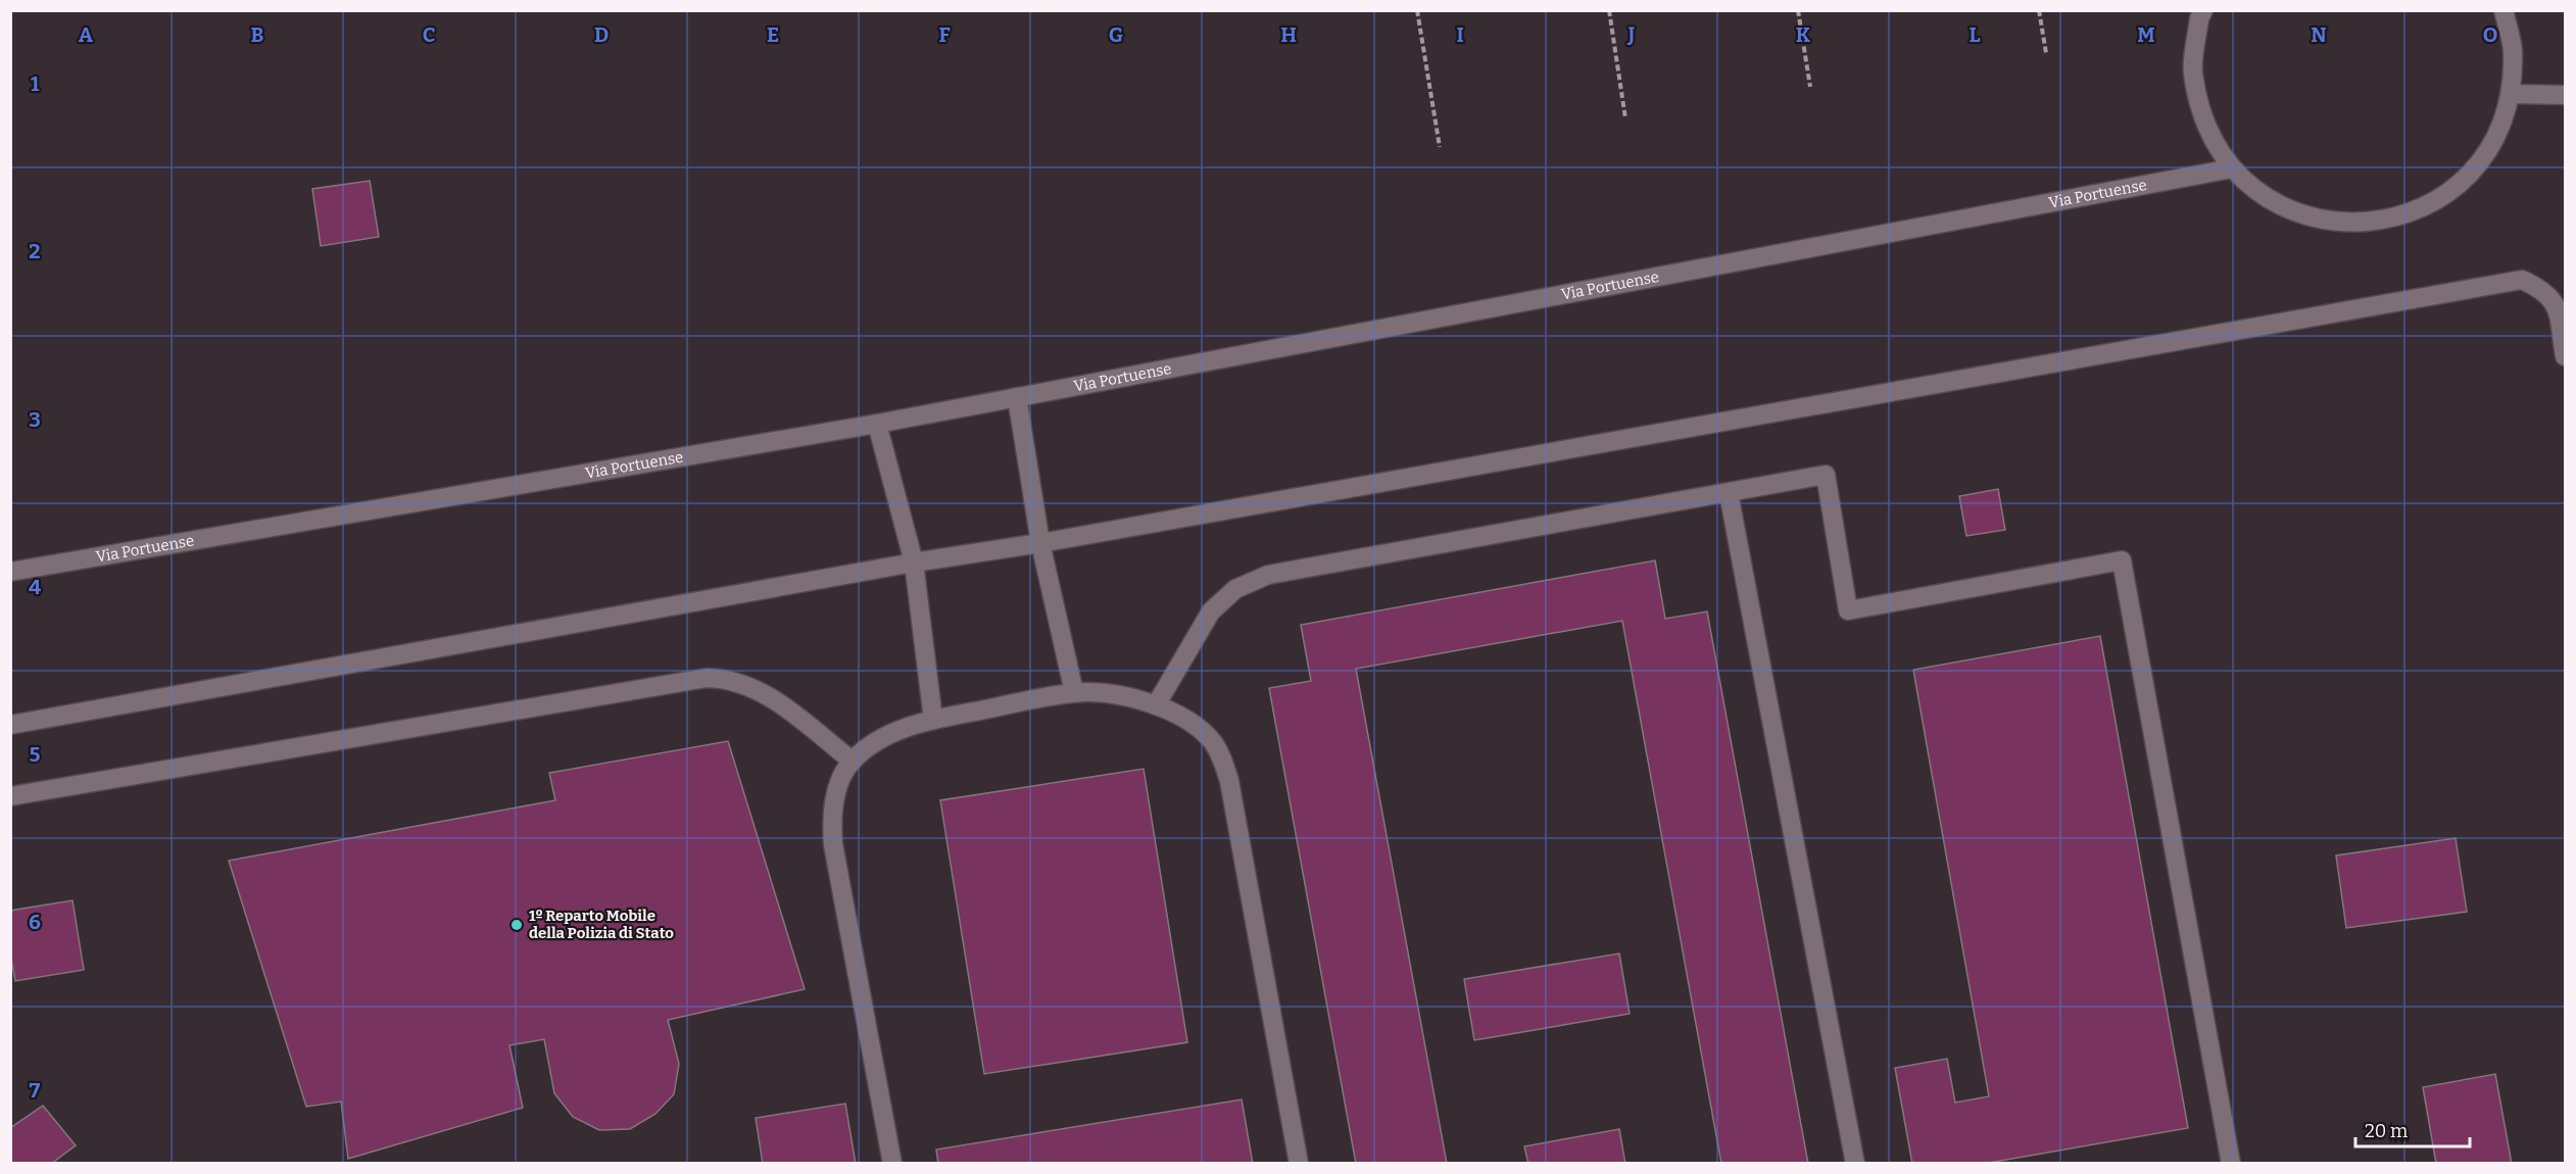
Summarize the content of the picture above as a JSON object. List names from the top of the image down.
{
  "streets": {
    "street": ["Via Portuense"]
  },
  "places": ["1º Reparto Mobile della Polizia di Stato"],
  "scale_bar": "20 m",
  "grid": {
    "columns": [
      "A",
      "B",
      "C",
      "D",
      "E",
      "F",
      "G",
      "H",
      "I",
      "J",
      "K",
      "L",
      "M",
      "N",
      "O"
    ],
    "rows": [
      "1",
      "2",
      "3",
      "4",
      "5",
      "6",
      "7"
    ]
  }
}
